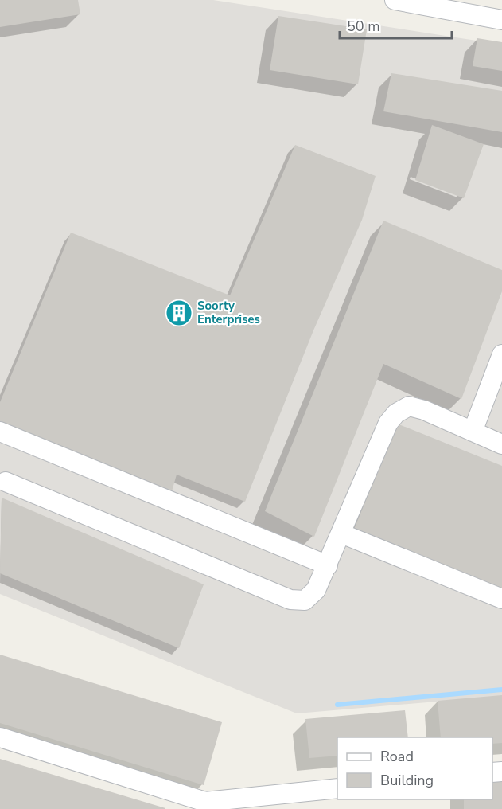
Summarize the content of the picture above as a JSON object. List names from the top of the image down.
{
  "places": {
    "building": ["Soorty Enterprises"]
  },
  "legend": ["Road", "Building"],
  "scale_bar": "50 m"
}
